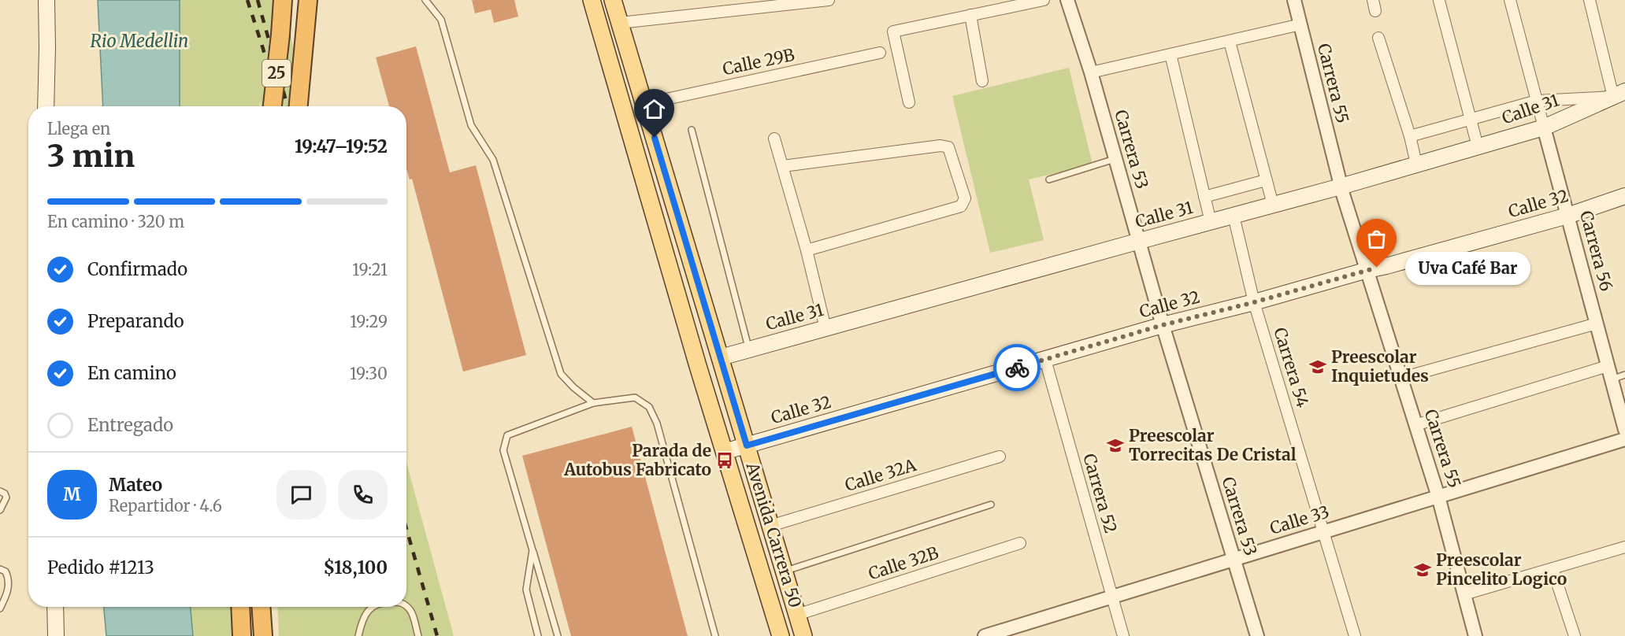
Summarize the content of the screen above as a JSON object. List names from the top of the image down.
{
  "streets": {
    "highway": ["25"],
    "main road": ["Calle 31", "Calle 32", "Avenida Carrera 50"],
    "street": [
      "Calle 29B",
      "Carrera 55",
      "Carrera 53",
      "Carrera 56",
      "Carrera 54",
      "Calle 32A",
      "Carrera 52",
      "Calle 33",
      "Calle 32B"
    ]
  },
  "crossings": [
    ["Calle 29B", "Avenida Carrera 50"],
    ["Carrera 55", "Calle 31"],
    ["Carrera 55", "Calle 32"],
    ["Carrera 55", "Calle 33"],
    ["Calle 31", "Carrera 53"],
    ["Calle 31", "Carrera 56"],
    ["Calle 31", "Carrera 54"],
    ["Calle 31", "Avenida Carrera 50"],
    ["Carrera 53", "Calle 32"],
    ["Carrera 53", "Calle 33"],
    ["Calle 32", "Carrera 56"],
    ["Calle 32", "Carrera 54"],
    ["Calle 32", "Carrera 52"],
    ["Calle 32", "Avenida Carrera 50"],
    ["Carrera 54", "Calle 33"],
    ["Calle 32A", "Avenida Carrera 50"],
    ["Carrera 52", "Calle 33"],
    ["Avenida Carrera 50", "Calle 32B"]
  ],
  "water": ["Rio Medellin"],
  "places": {
    "other": ["Uva Café Bar"],
    "school or university": ["Preescolar Inquietudes", "Preescolar Torrecitas De Cristal", "Preescolar Pincelito Logico"],
    "bus stop": ["Parada de Autobus Fabricato"]
  },
  "page": {
    "heading": ["3 min", "Llega en", "19:47–19:52"],
    "panel": [
      "Mateo",
      "Repartidor · 4.6",
      "Pedido #1213",
      "$18,100"
    ],
    "bar": "En camino · 320 m",
    "list": [
      ["Confirmado", "19:21"],
      ["Preparando", "19:29"],
      ["En camino", "19:30"],
      "Entregado"
    ],
    "bubble": "Uva Café Bar",
    "round": "M"
  }
}
